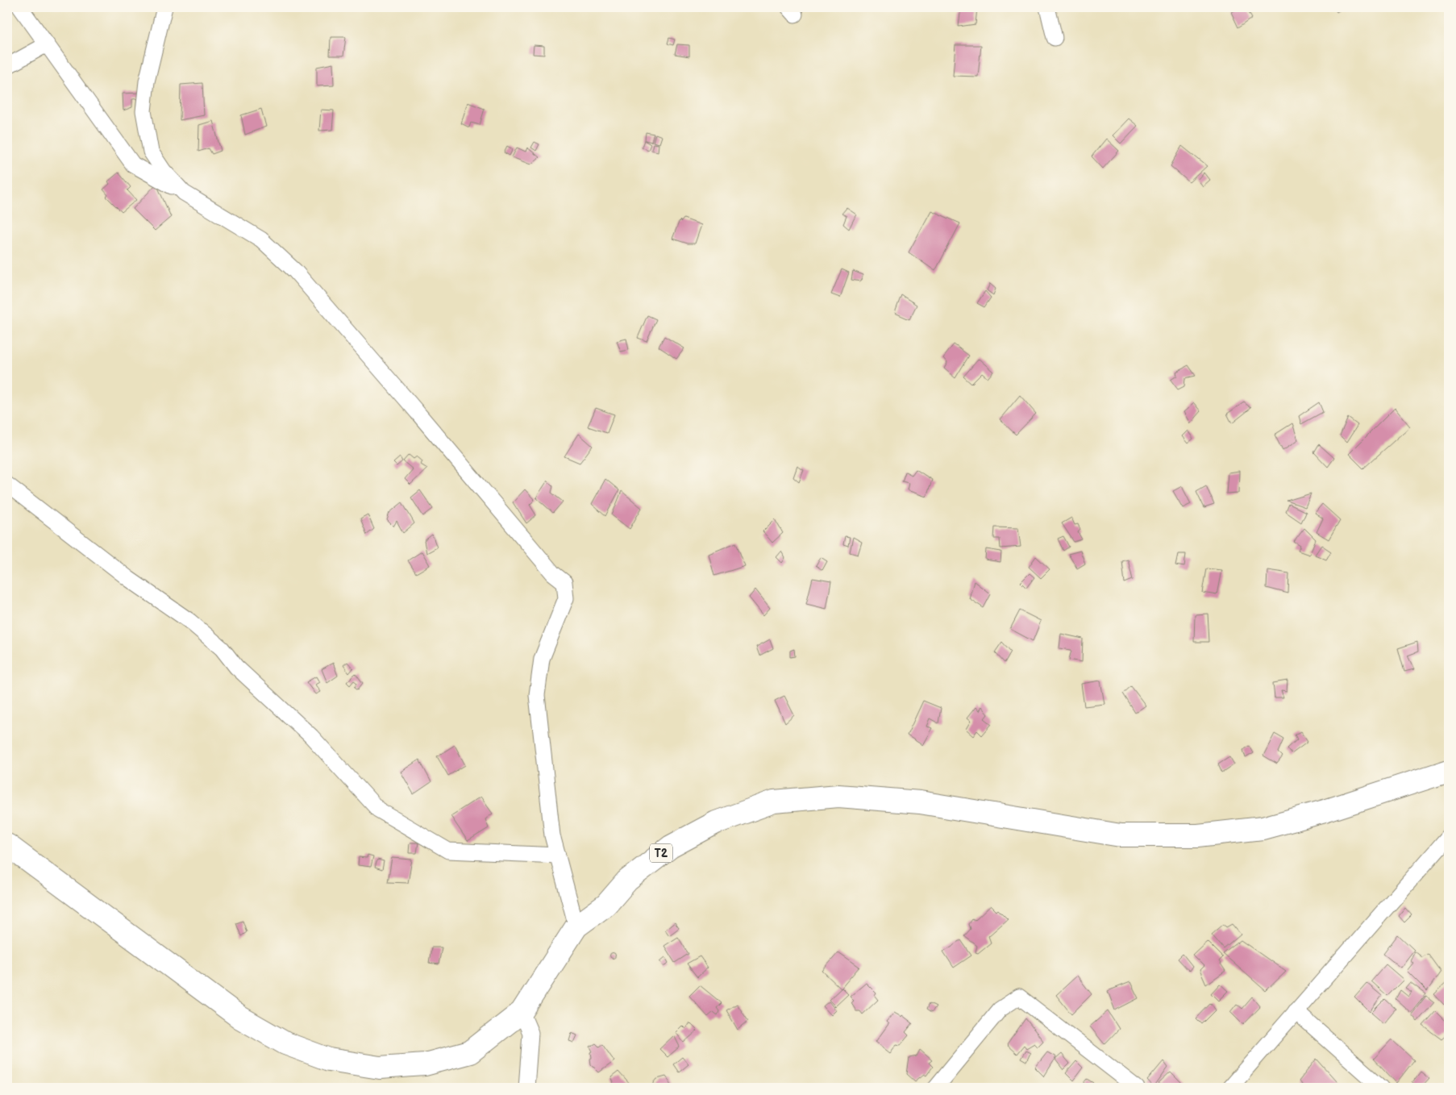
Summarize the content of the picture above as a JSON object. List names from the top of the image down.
{
  "streets": {
    "highway": ["T2"]
  }
}
